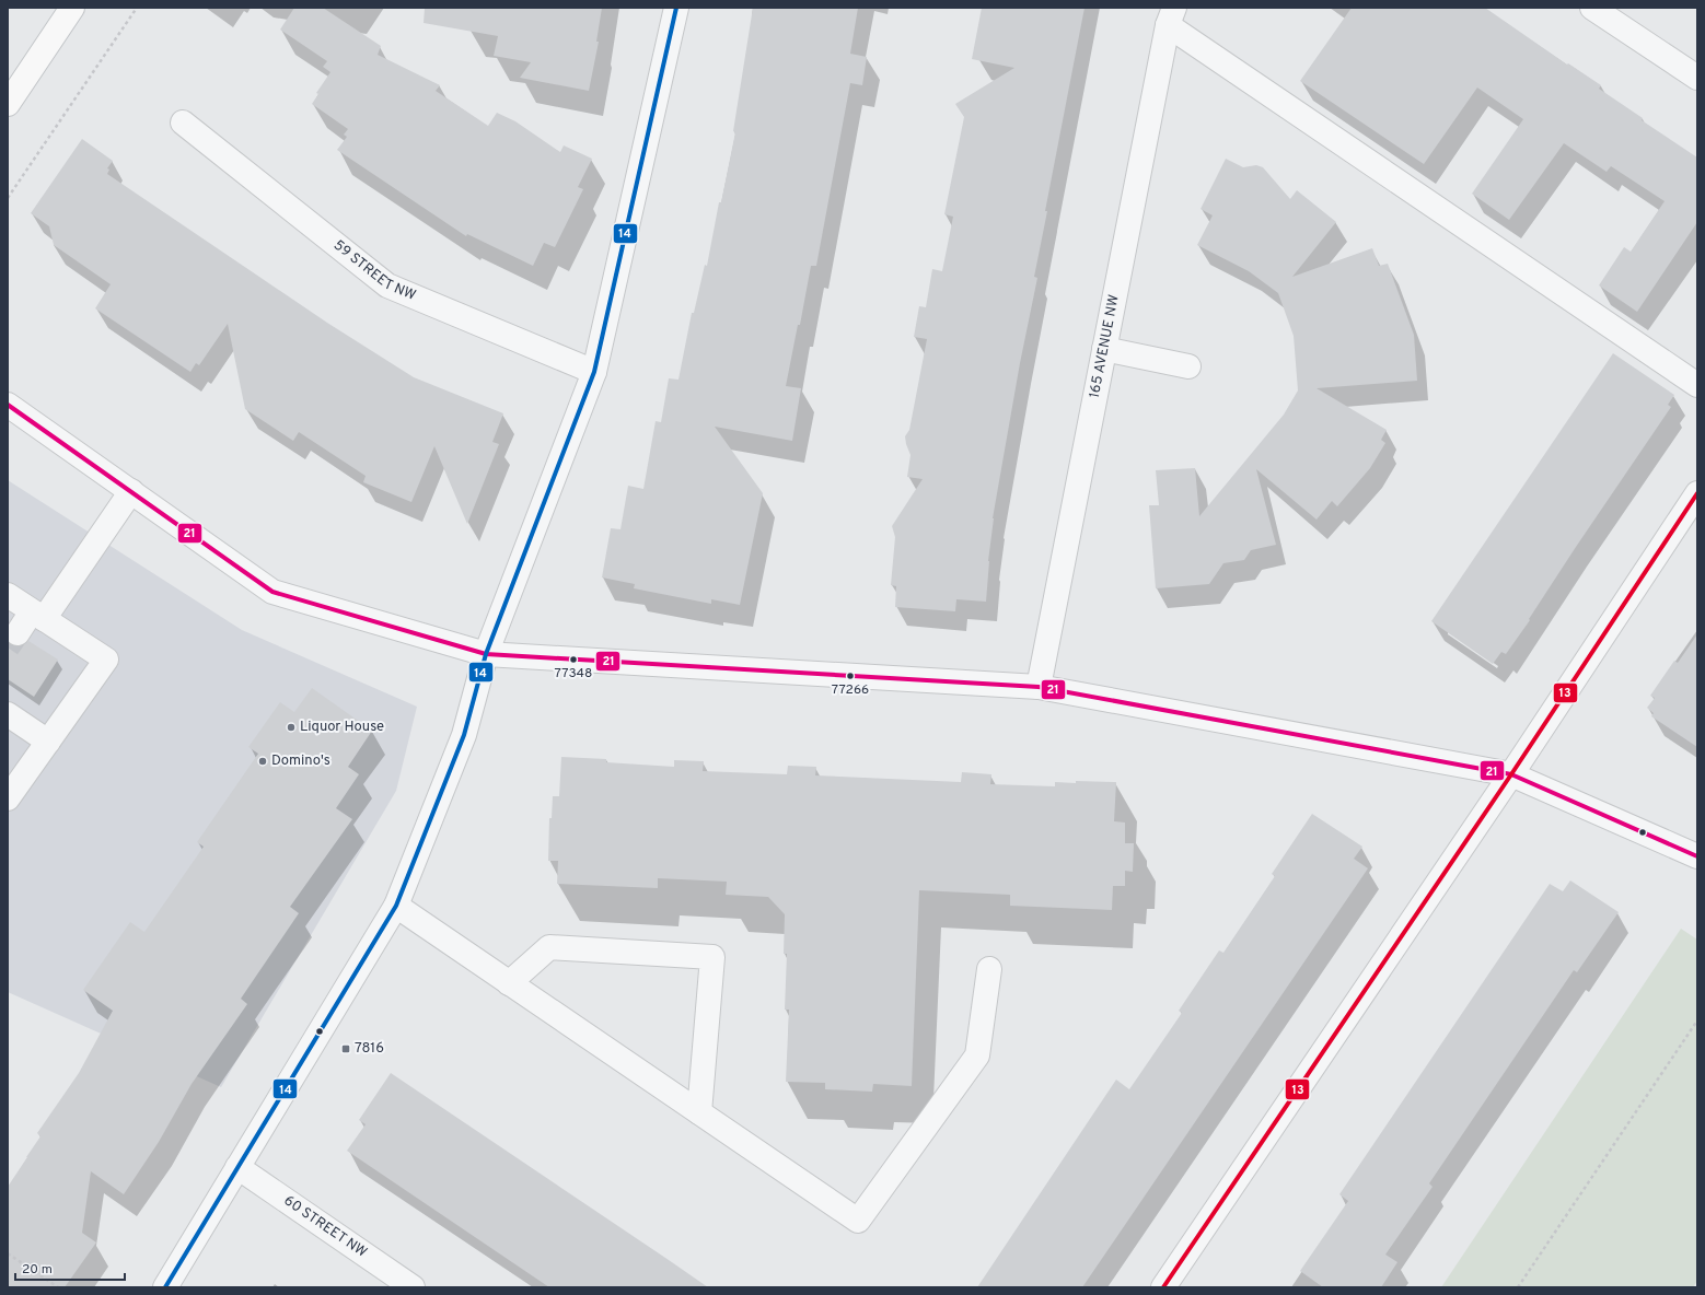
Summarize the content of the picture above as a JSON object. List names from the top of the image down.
{
  "streets": {
    "street": ["59 STREET NW", "165 AVENUE NW", "60 STREET NW"]
  },
  "places": {
    "other": [
      "77348",
      "77266",
      "Liquor House",
      "Domino's"
    ],
    "transit": ["7816"]
  },
  "lines": ["transit line 14", "transit line 21", "transit line 13"],
  "scale_bar": "20 m"
}
